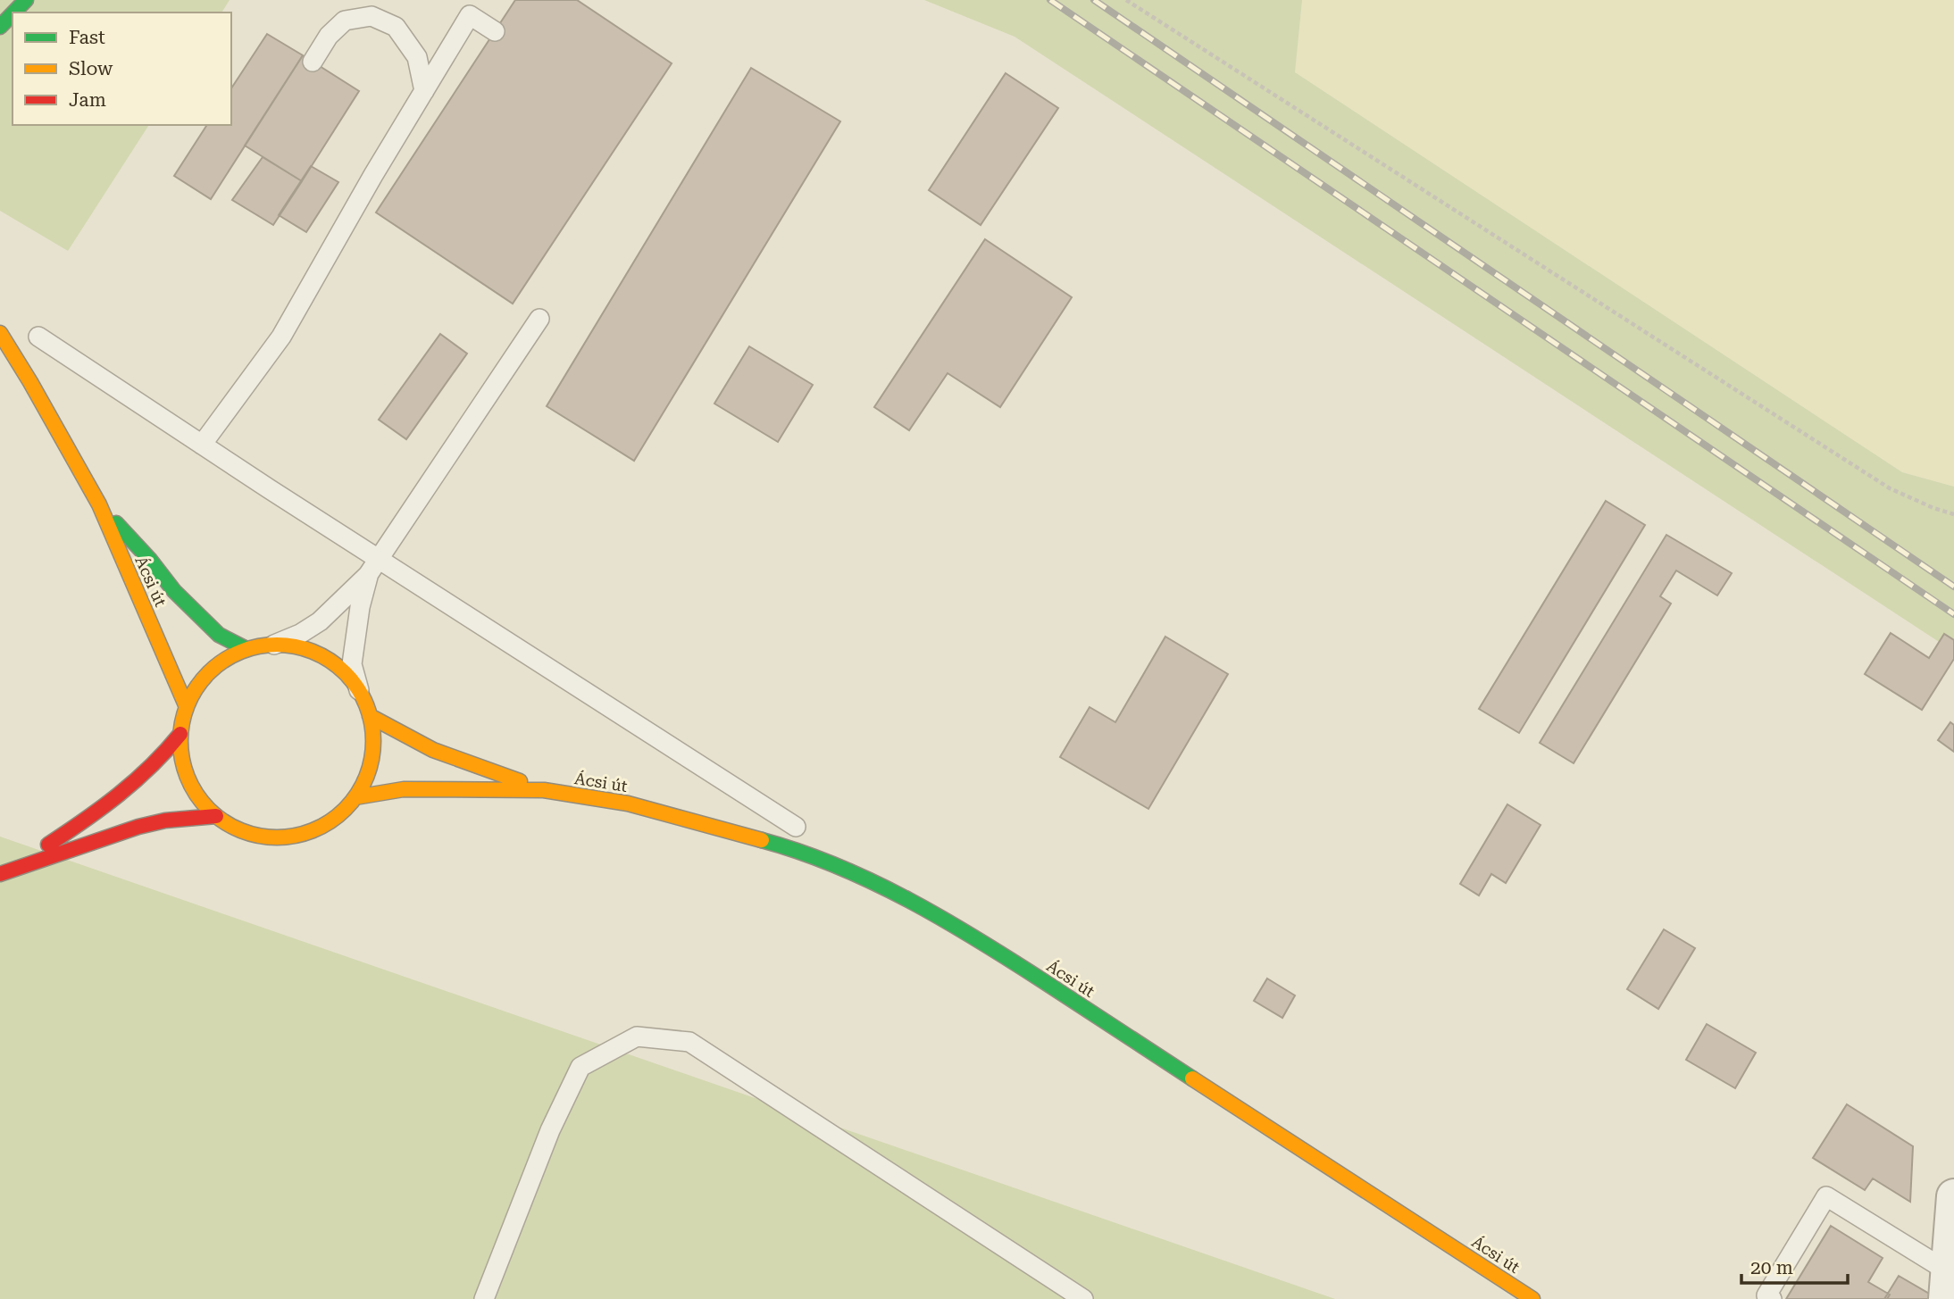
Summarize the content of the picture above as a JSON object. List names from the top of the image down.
{
  "streets": {
    "main road": ["Ácsi út"]
  },
  "legend": ["Fast", "Slow", "Jam"],
  "scale_bar": "20 m"
}
